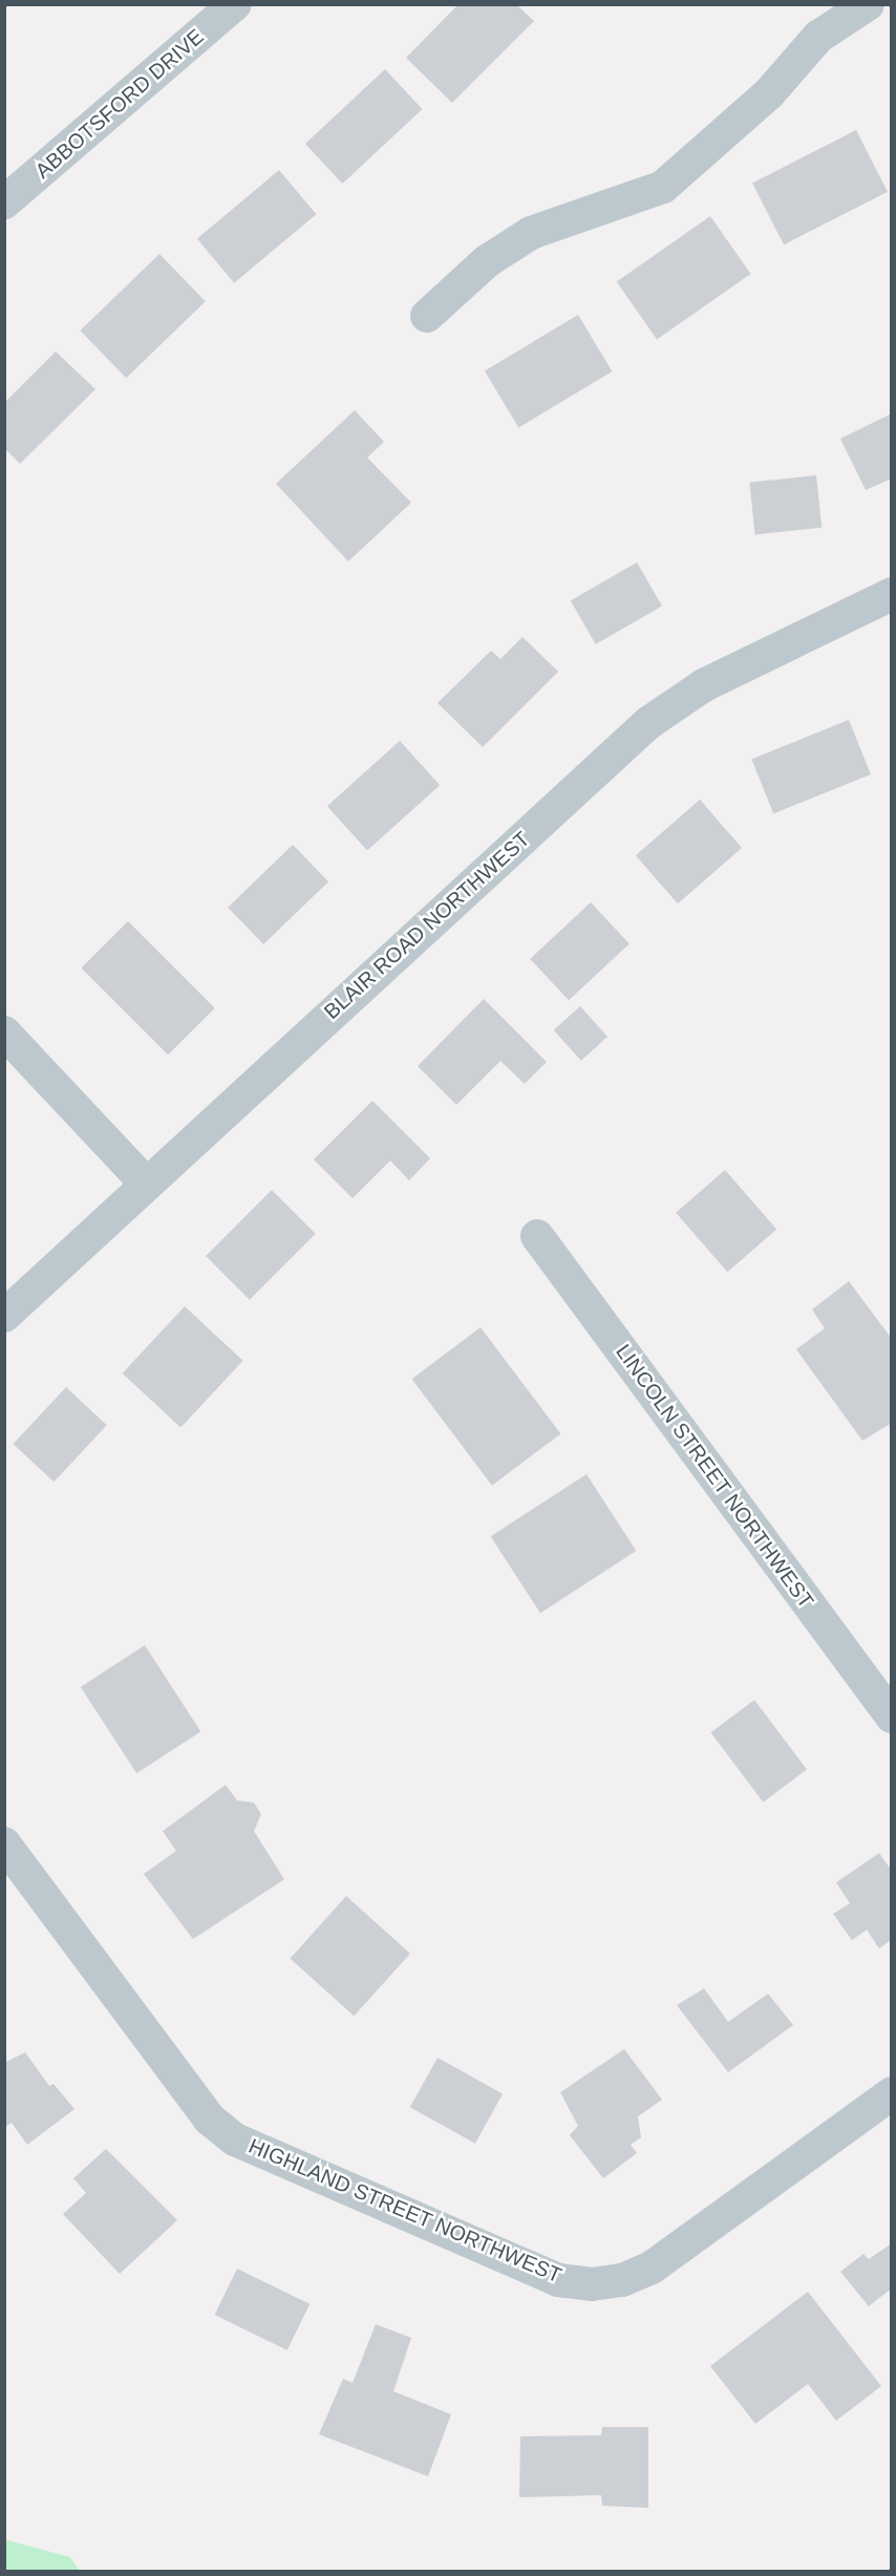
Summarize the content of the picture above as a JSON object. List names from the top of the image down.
{
  "streets": {
    "street": [
      "ABBOTSFORD DRIVE",
      "BLAIR ROAD NORTHWEST",
      "LINCOLN STREET NORTHWEST",
      "HIGHLAND STREET NORTHWEST"
    ]
  }
}
